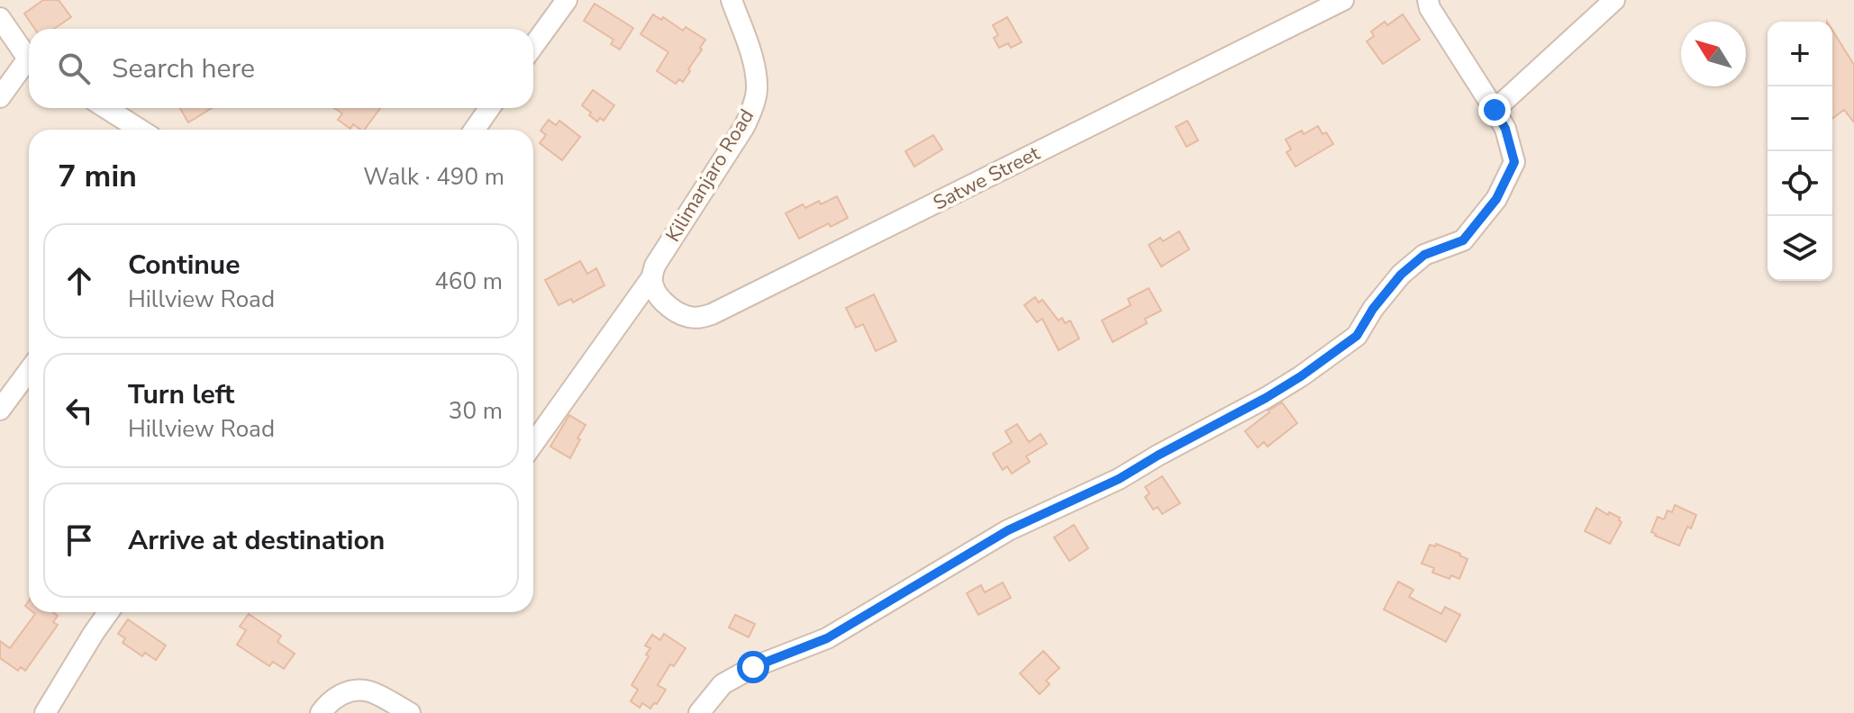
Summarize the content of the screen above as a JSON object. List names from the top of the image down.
{
  "streets": {
    "street": ["Kilimanjaro Road", "Satwe Street"]
  },
  "crossings": [
    ["Kilimanjaro Road", "Satwe Street"]
  ],
  "north": "top left",
  "page": {
    "map_buttons": ["+", "−"],
    "search": "Search here",
    "heading": ["7 min", "Walk · 490 m"],
    "list": [
      ["Continue", "Hillview Road", "460 m"],
      ["Turn left", "Hillview Road", "30 m"],
      "Arrive at destination"
    ]
  }
}
